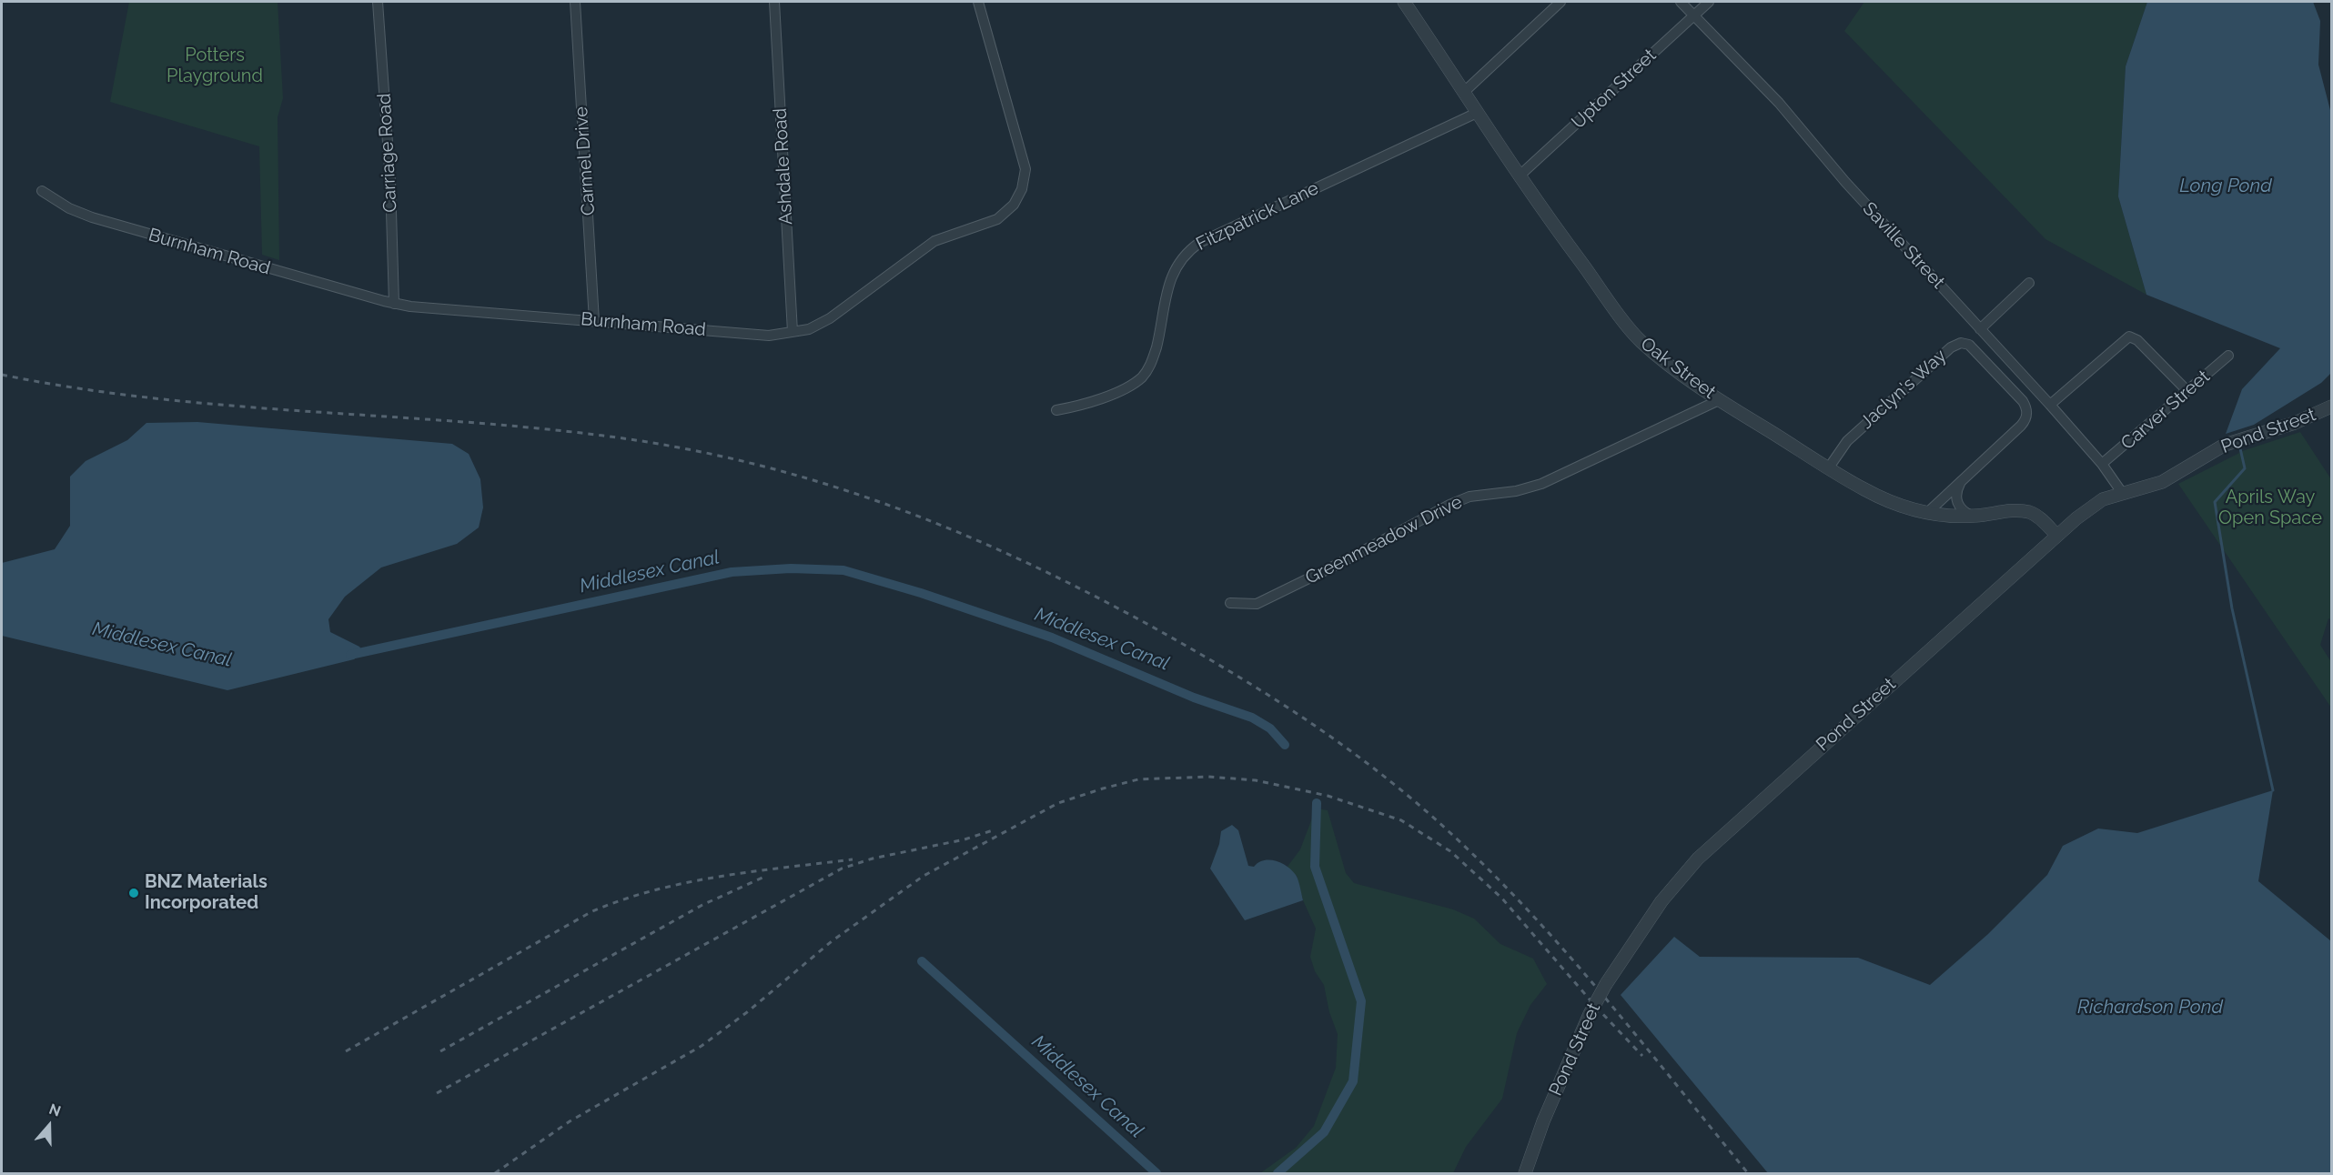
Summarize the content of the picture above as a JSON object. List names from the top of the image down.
{
  "streets": {
    "street": [
      "Upton Street",
      "Carriage Road",
      "Carmel Drive",
      "Ashdale Road",
      "Fitzpatrick Lane",
      "Saville Street",
      "Burnham Road",
      "Oak Street",
      "Jaclyn's Way",
      "Carver Street",
      "Pond Street",
      "Greenmeadow Drive"
    ]
  },
  "crossings": [
    ["Upton Street", "Saville Street"],
    ["Upton Street", "Oak Street"],
    ["Carriage Road", "Burnham Road"],
    ["Carmel Drive", "Burnham Road"],
    ["Ashdale Road", "Burnham Road"],
    ["Fitzpatrick Lane", "Oak Street"],
    ["Saville Street", "Carver Street"],
    ["Saville Street", "Pond Street"],
    ["Oak Street", "Jaclyn's Way"],
    ["Oak Street", "Pond Street"],
    ["Oak Street", "Greenmeadow Drive"]
  ],
  "water": ["Long Pond", "Middlesex Canal", "Richardson Pond"],
  "parks": ["Potters Playground", "Aprils Way Open Space"],
  "places": ["BNZ Materials Incorporated"],
  "north": "top"
}
